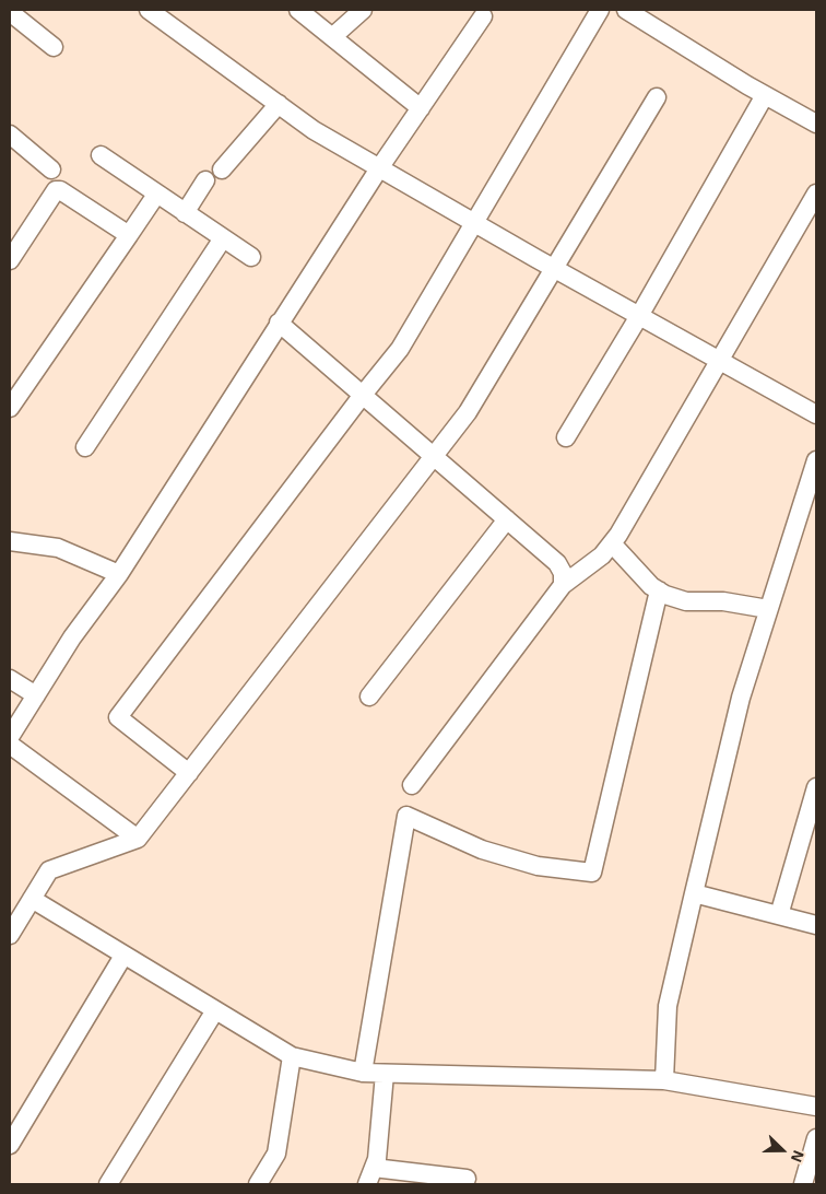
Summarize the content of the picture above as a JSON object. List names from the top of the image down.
{
  "north": "right"
}
